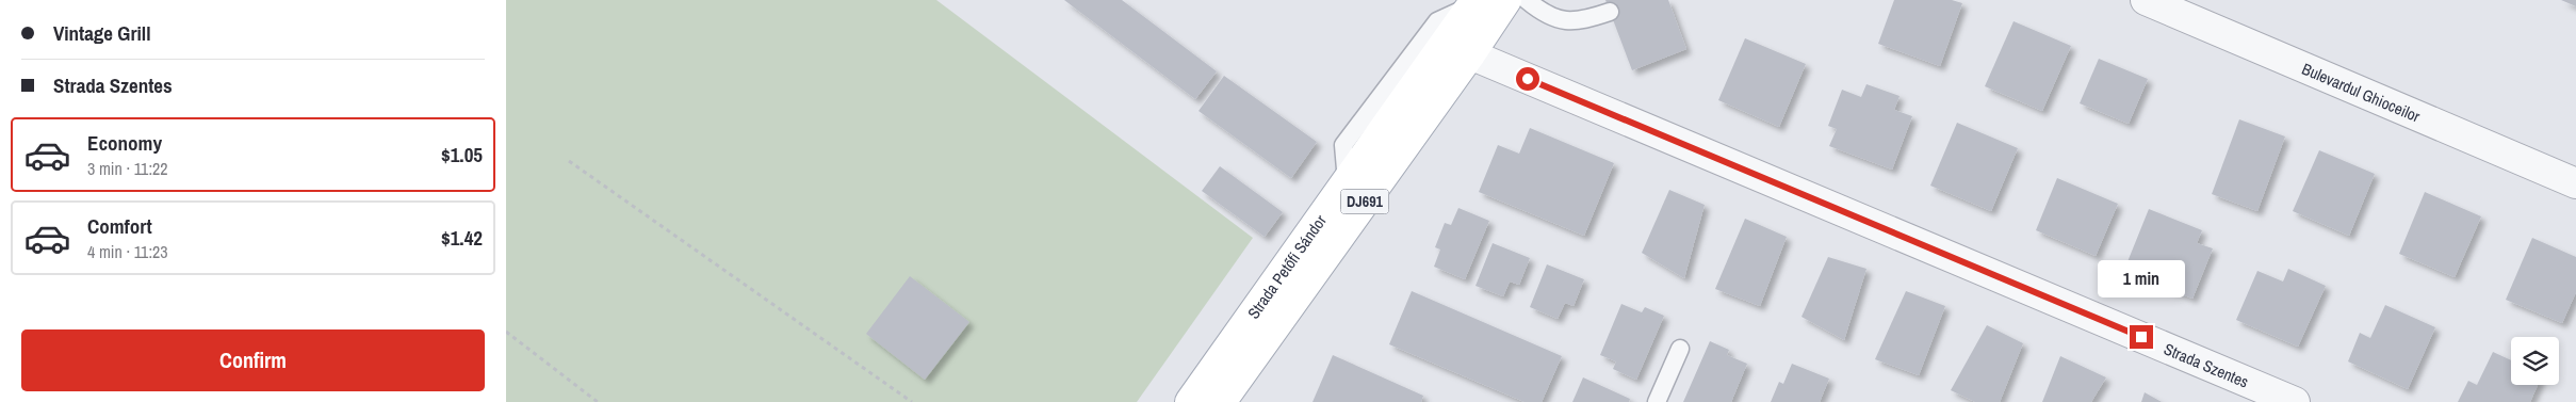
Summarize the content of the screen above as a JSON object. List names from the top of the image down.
{
  "streets": {
    "main road": ["DJ691", "Strada Petőfi Sándor"],
    "street": ["Bulevardul Ghioceilor", "Strada Szentes"]
  },
  "crossings": [
    ["Strada Petőfi Sándor", "Strada Szentes"]
  ],
  "page": {
    "banner": ["Vintage Grill", "Strada Szentes"],
    "list": [
      {
        "name": "Economy",
        "note": "3 min · 11:22",
        "value": "$1.05"
      },
      {
        "name": "Comfort",
        "note": "4 min · 11:23",
        "value": "$1.42"
      }
    ],
    "bubble": "1 min",
    "buttons": "Confirm"
  }
}
